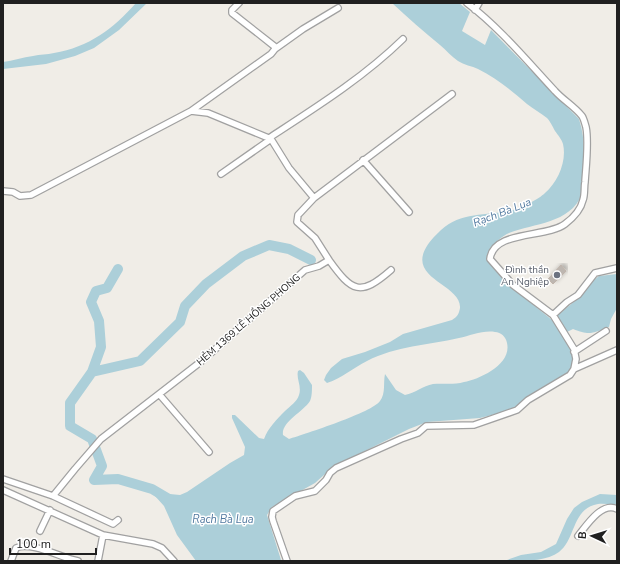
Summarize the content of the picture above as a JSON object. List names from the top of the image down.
{
  "streets": {
    "street": ["HẺM 1369 LÊ HỒNG PHONG"]
  },
  "water": ["Rạch Bà Lụa"],
  "places": ["Đình thần An Nghiệp"],
  "scale_bar": "100 m",
  "north": "left"
}
